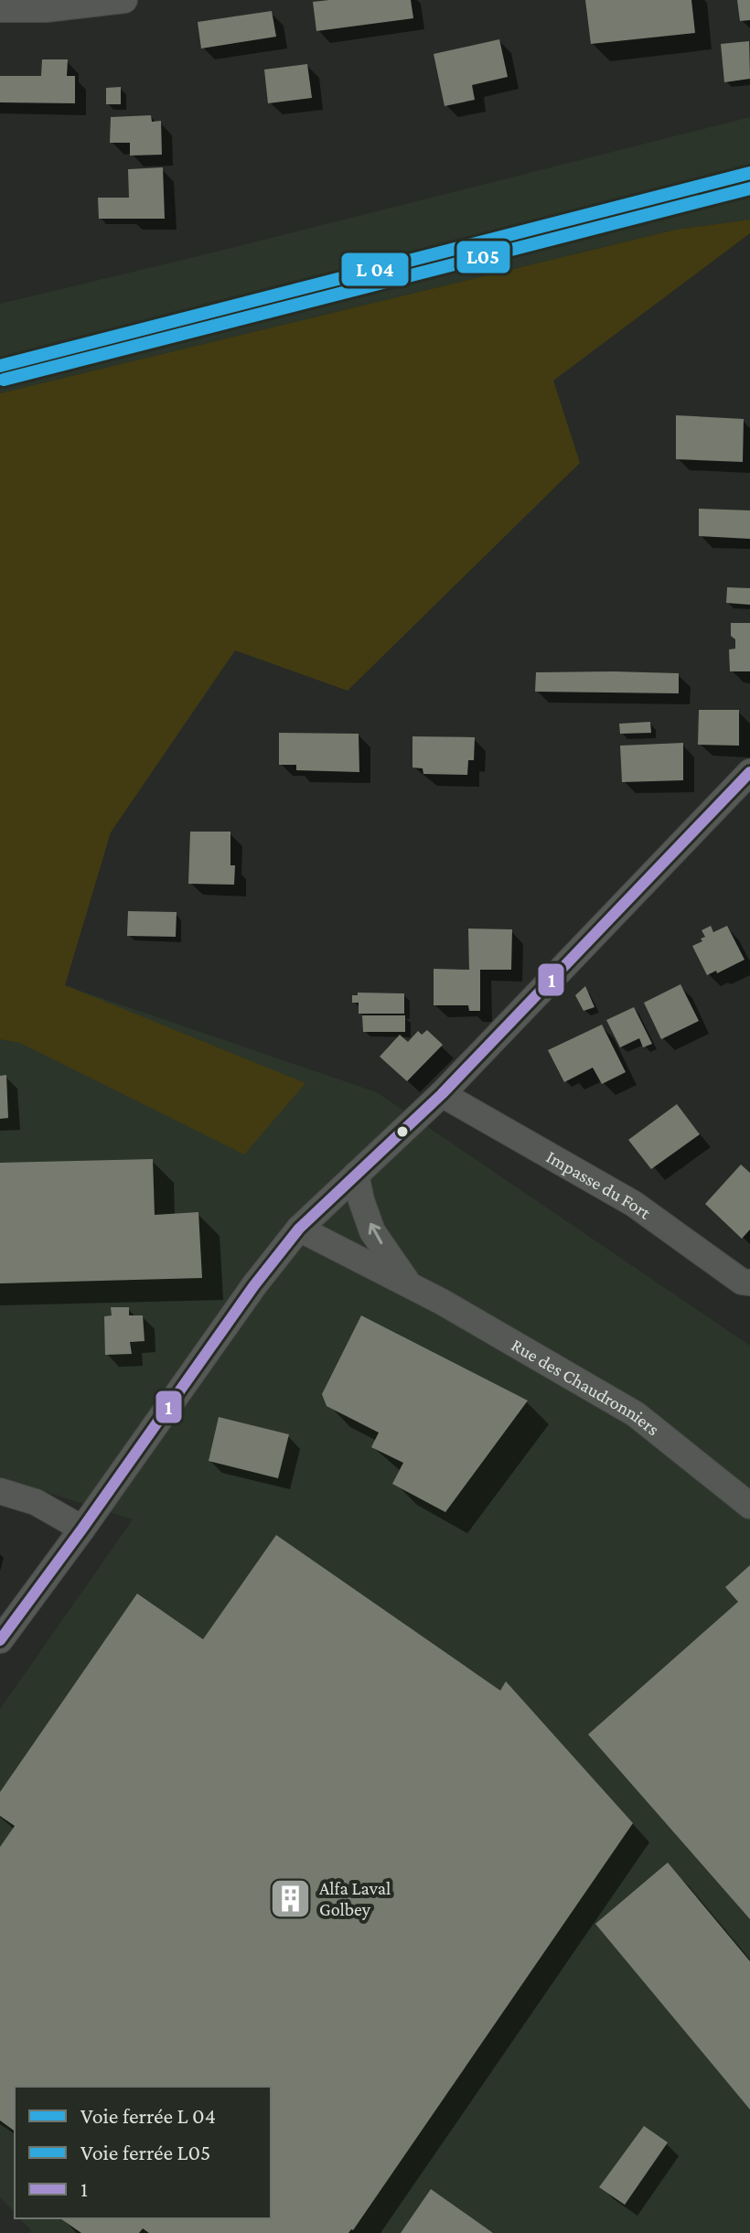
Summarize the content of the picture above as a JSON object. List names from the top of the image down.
{
  "streets": {
    "street": ["Impasse du Fort", "Rue des Chaudronniers"]
  },
  "places": {
    "building": ["Alfa Laval Golbey"]
  },
  "lines": ["rail line L05", "transit line 1"],
  "legend": ["Voie ferrée L 04", "Voie ferrée L05", "1"]
}
